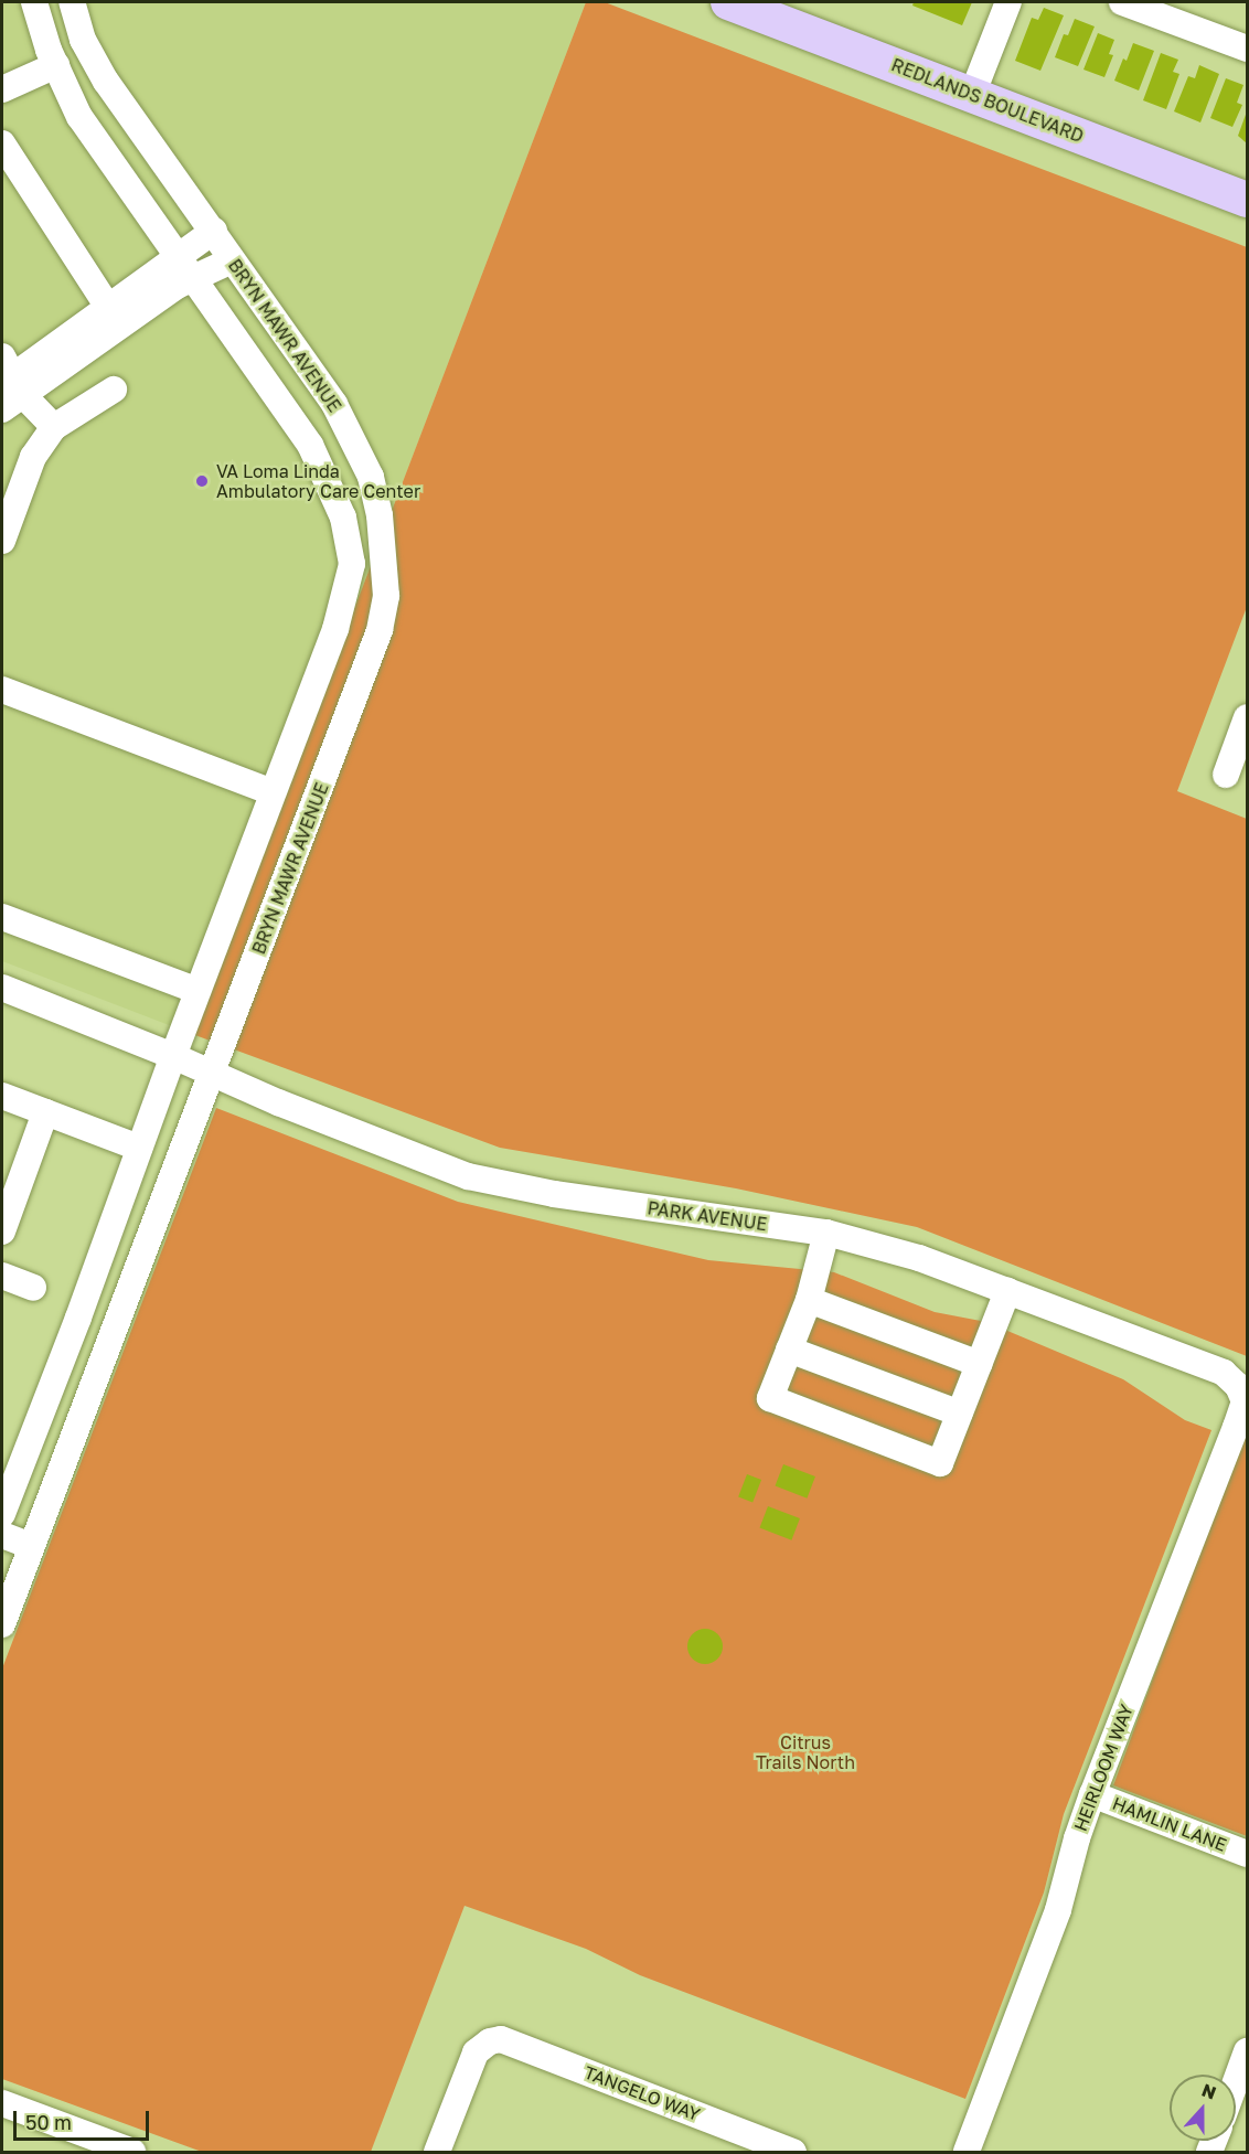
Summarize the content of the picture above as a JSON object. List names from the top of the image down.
{
  "streets": {
    "main road": ["REDLANDS BOULEVARD"],
    "street": [
      "BRYN MAWR AVENUE",
      "PARK AVENUE",
      "HEIRLOOM WAY",
      "HAMLIN LANE",
      "TANGELO WAY"
    ]
  },
  "crossings": [
    ["BRYN MAWR AVENUE", "PARK AVENUE"],
    ["PARK AVENUE", "HEIRLOOM WAY"],
    ["HEIRLOOM WAY", "HAMLIN LANE"]
  ],
  "parks": ["Citrus Trails North"],
  "places": ["VA Loma Linda Ambulatory Care Center"],
  "scale_bar": "50 m",
  "north": "top"
}
